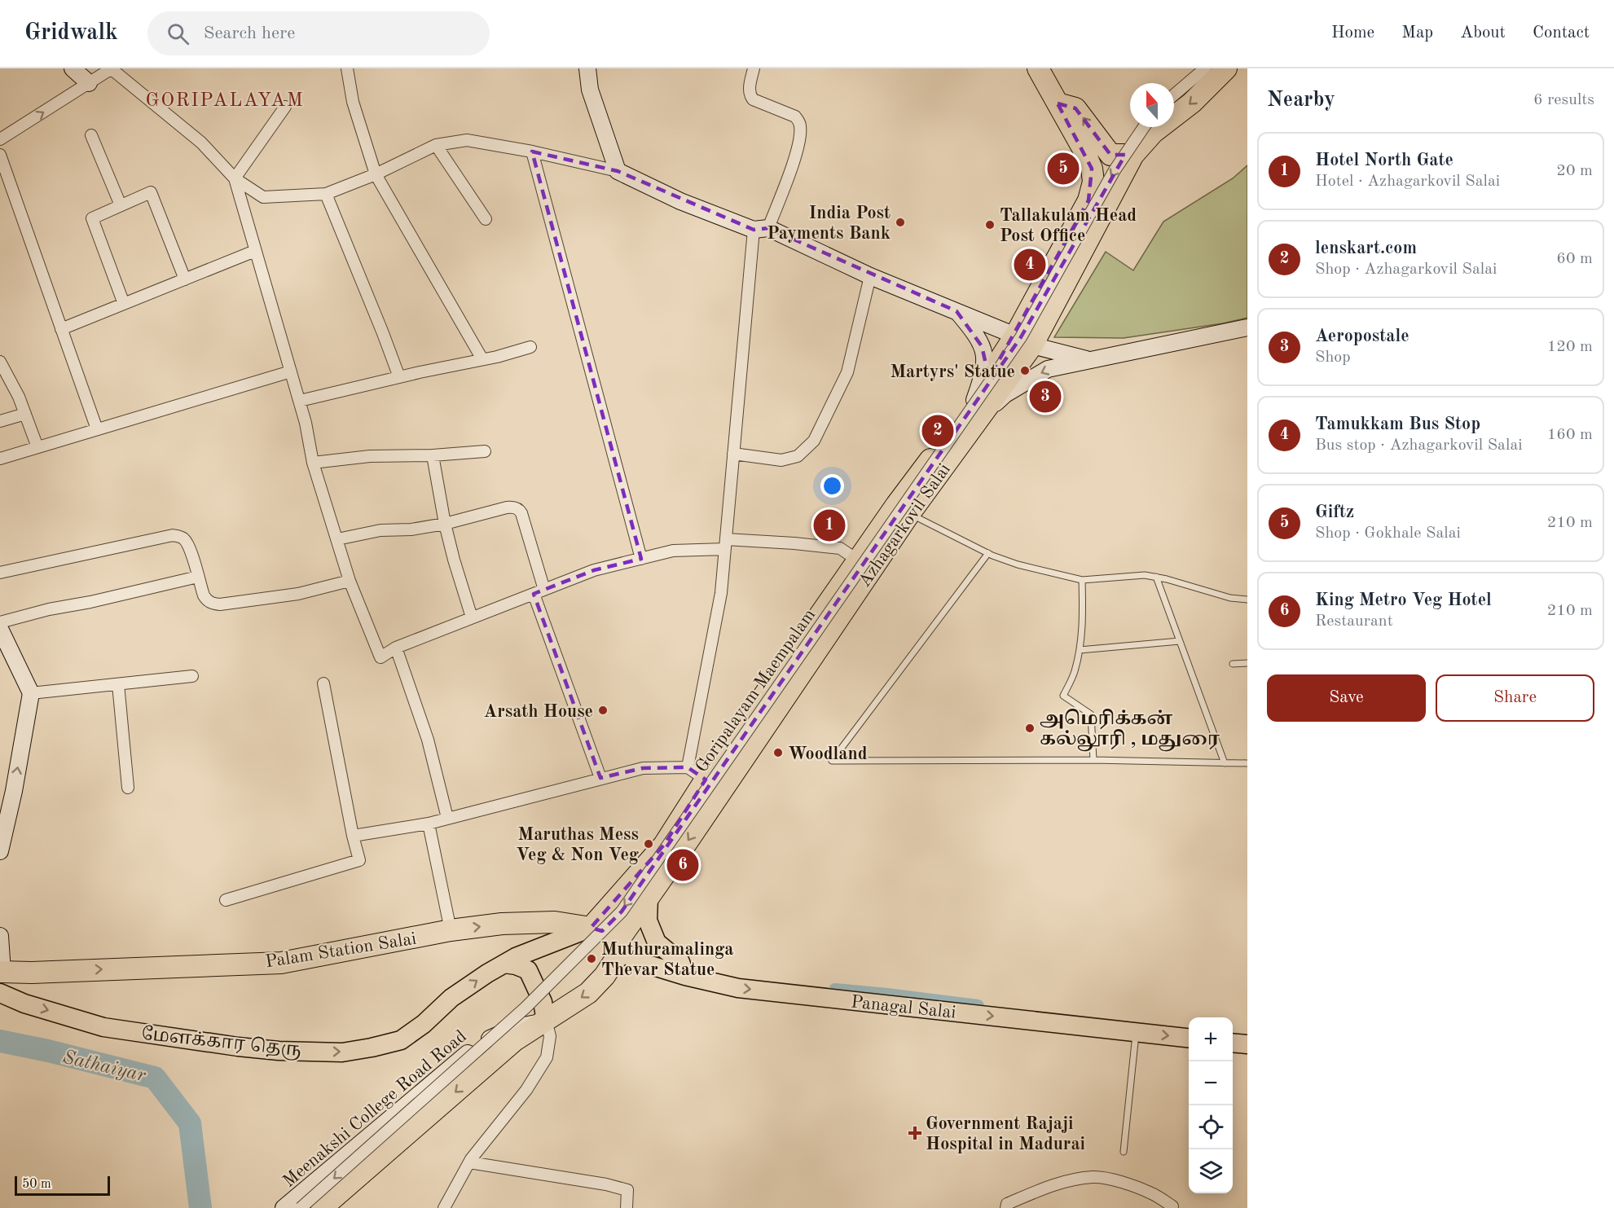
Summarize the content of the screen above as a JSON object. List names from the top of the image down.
{
  "streets": {
    "highway": ["Azhagarkovil Salai", "Palam Station Salai"],
    "main road": ["Panagal Salai", "மேளக்கார தெரு"],
    "street": ["Goripalayam Maempalam", "Meenakshi College Road Road"]
  },
  "crossings": [
    ["Azhagarkovil Salai", "Palam Station Salai"],
    ["Azhagarkovil Salai", "Panagal Salai"],
    ["Azhagarkovil Salai", "மேளக்கார தெரு"],
    ["Azhagarkovil Salai", "Meenakshi College Road Road"],
    ["Palam Station Salai", "Panagal Salai"],
    ["Palam Station Salai", "மேளக்கார தெரு"]
  ],
  "one_way": [
    "Goripalayam Maempalam",
    "Palam Station Salai",
    "Panagal Salai",
    "மேளக்கார தெரு"
  ],
  "districts": ["GORIPALAYAM"],
  "water": ["Sathaiyar"],
  "places": {
    "other": [
      "India Post Payments Bank",
      "Tallakulam Head Post Office",
      "Martyrs' Statue",
      "Arsath House",
      "அமெரிக்கன் கல்லூரி , மதுரை",
      "Woodland",
      "Maruthas Mess Veg & Non Veg",
      "Muthuramalinga Thevar Statue"
    ],
    "health": ["Government Rajaji Hospital in Madurai"]
  },
  "scale_bar": "50 m",
  "north": "top",
  "page": {
    "header": "Gridwalk",
    "search": "Search here",
    "nav": [
      "Home",
      "Map",
      "About",
      "Contact"
    ],
    "heading": ["Nearby", "6 results"],
    "list": [
      {
        "mark": "1",
        "name": "Hotel North Gate",
        "note": "Hotel · Azhagarkovil Salai",
        "value": "20 m"
      },
      {
        "mark": "2",
        "name": "lenskart.com",
        "note": "Shop · Azhagarkovil Salai",
        "value": "60 m"
      },
      {
        "mark": "3",
        "name": "Aeropostale",
        "note": "Shop",
        "value": "120 m"
      },
      {
        "mark": "4",
        "name": "Tamukkam Bus Stop",
        "note": "Bus stop · Azhagarkovil Salai",
        "value": "160 m"
      },
      {
        "mark": "5",
        "name": "Giftz",
        "note": "Shop · Gokhale Salai",
        "value": "210 m"
      },
      {
        "mark": "6",
        "name": "King Metro Veg Hotel",
        "note": "Restaurant",
        "value": "210 m"
      }
    ],
    "pins": [
      "5",
      "4",
      "3",
      "2",
      "1",
      "6"
    ],
    "buttons": ["Save", "Share"],
    "map_buttons": ["+", "−"],
    "scale": "50 m"
  }
}
